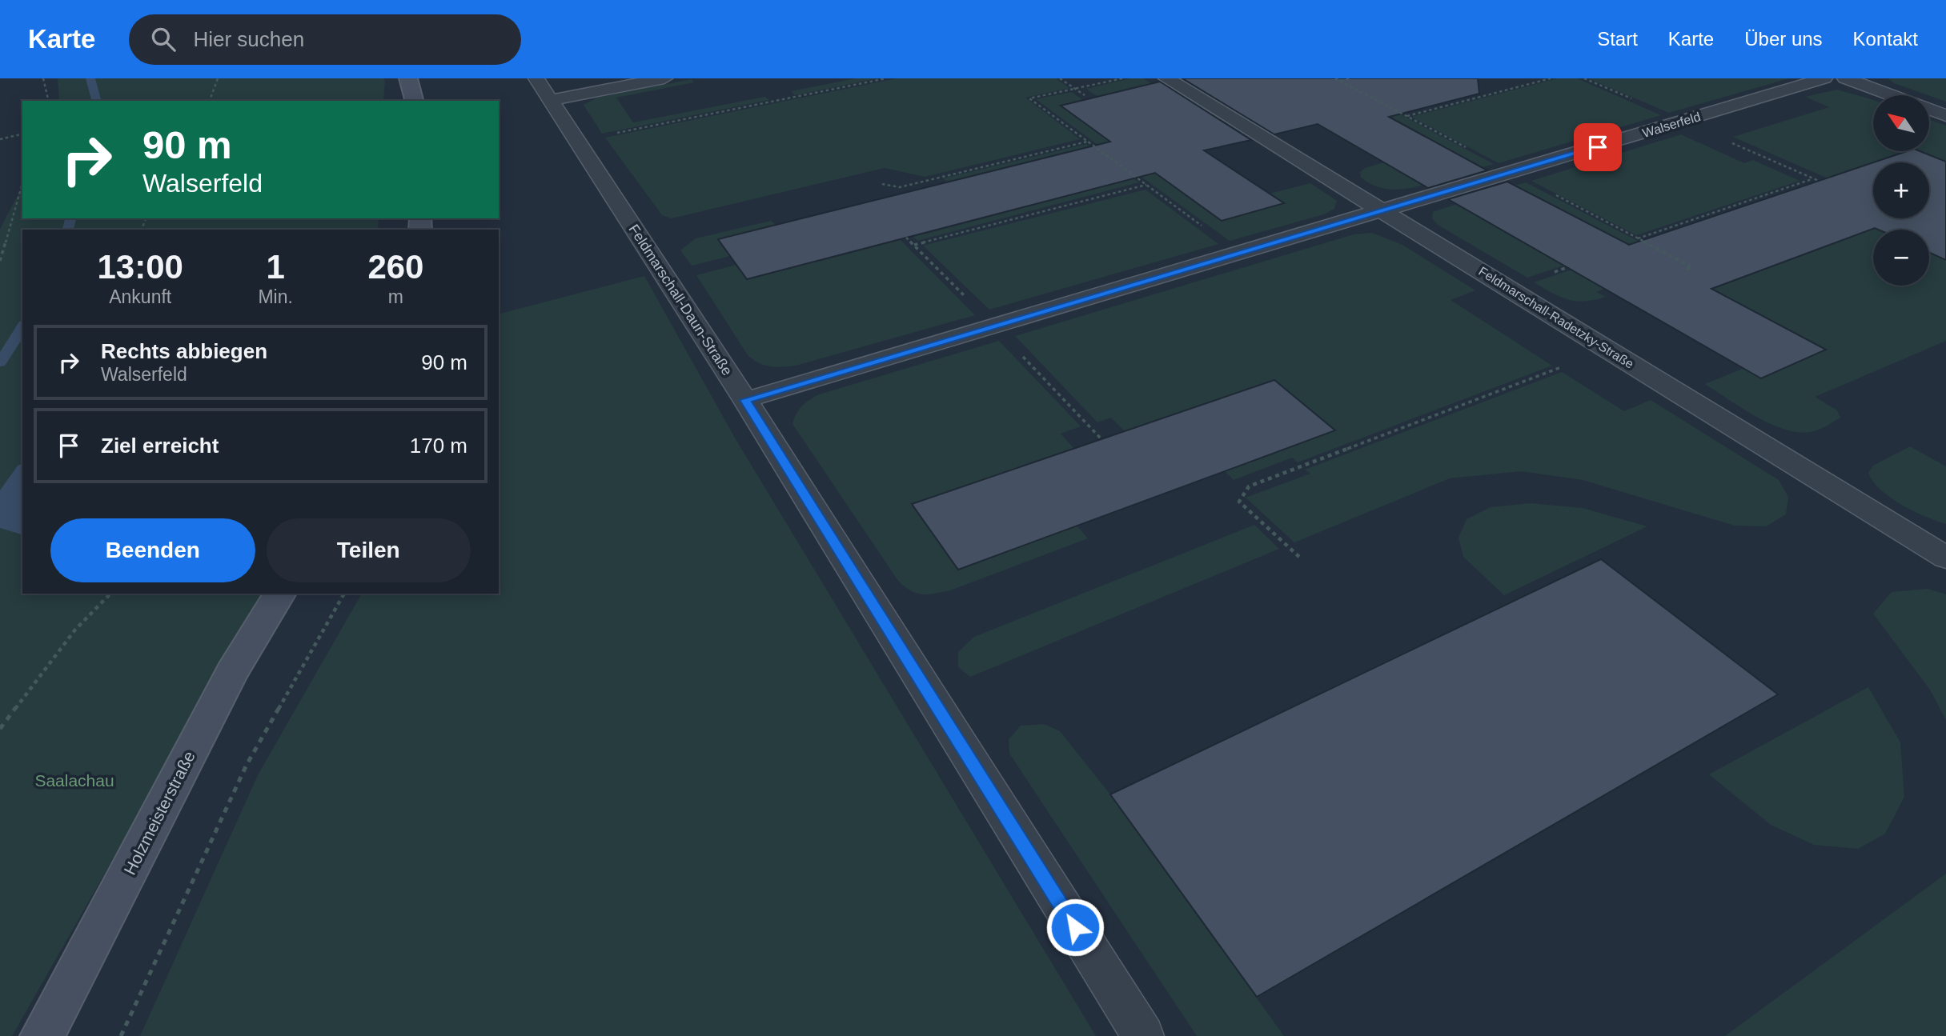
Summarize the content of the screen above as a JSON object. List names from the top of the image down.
{
  "streets": {
    "street": ["Holzmeisterstraße"],
    "lane": ["Walserfeld", "Feldmarschall-Daun-Straße", "Feldmarschall-Radetzky-Straße"]
  },
  "crossings": [
    ["Walserfeld", "Feldmarschall-Daun-Straße"],
    ["Walserfeld", "Feldmarschall-Radetzky-Straße"]
  ],
  "parks": ["Saalachau"],
  "north": "top left",
  "page": {
    "header": "Karte",
    "search": "Hier suchen",
    "nav": [
      "Start",
      "Karte",
      "Über uns",
      "Kontakt"
    ],
    "map_buttons": ["+", "−"],
    "turn": ["90 m", "Walserfeld"],
    "eta": [
      "13:00",
      "Ankunft",
      "1",
      "Min.",
      "260",
      "m"
    ],
    "list": [
      {
        "name": "Rechts abbiegen",
        "note": "Walserfeld",
        "value": "90 m"
      },
      {
        "name": "Ziel erreicht",
        "value": "170 m"
      }
    ],
    "buttons": ["Beenden", "Teilen"]
  }
}
